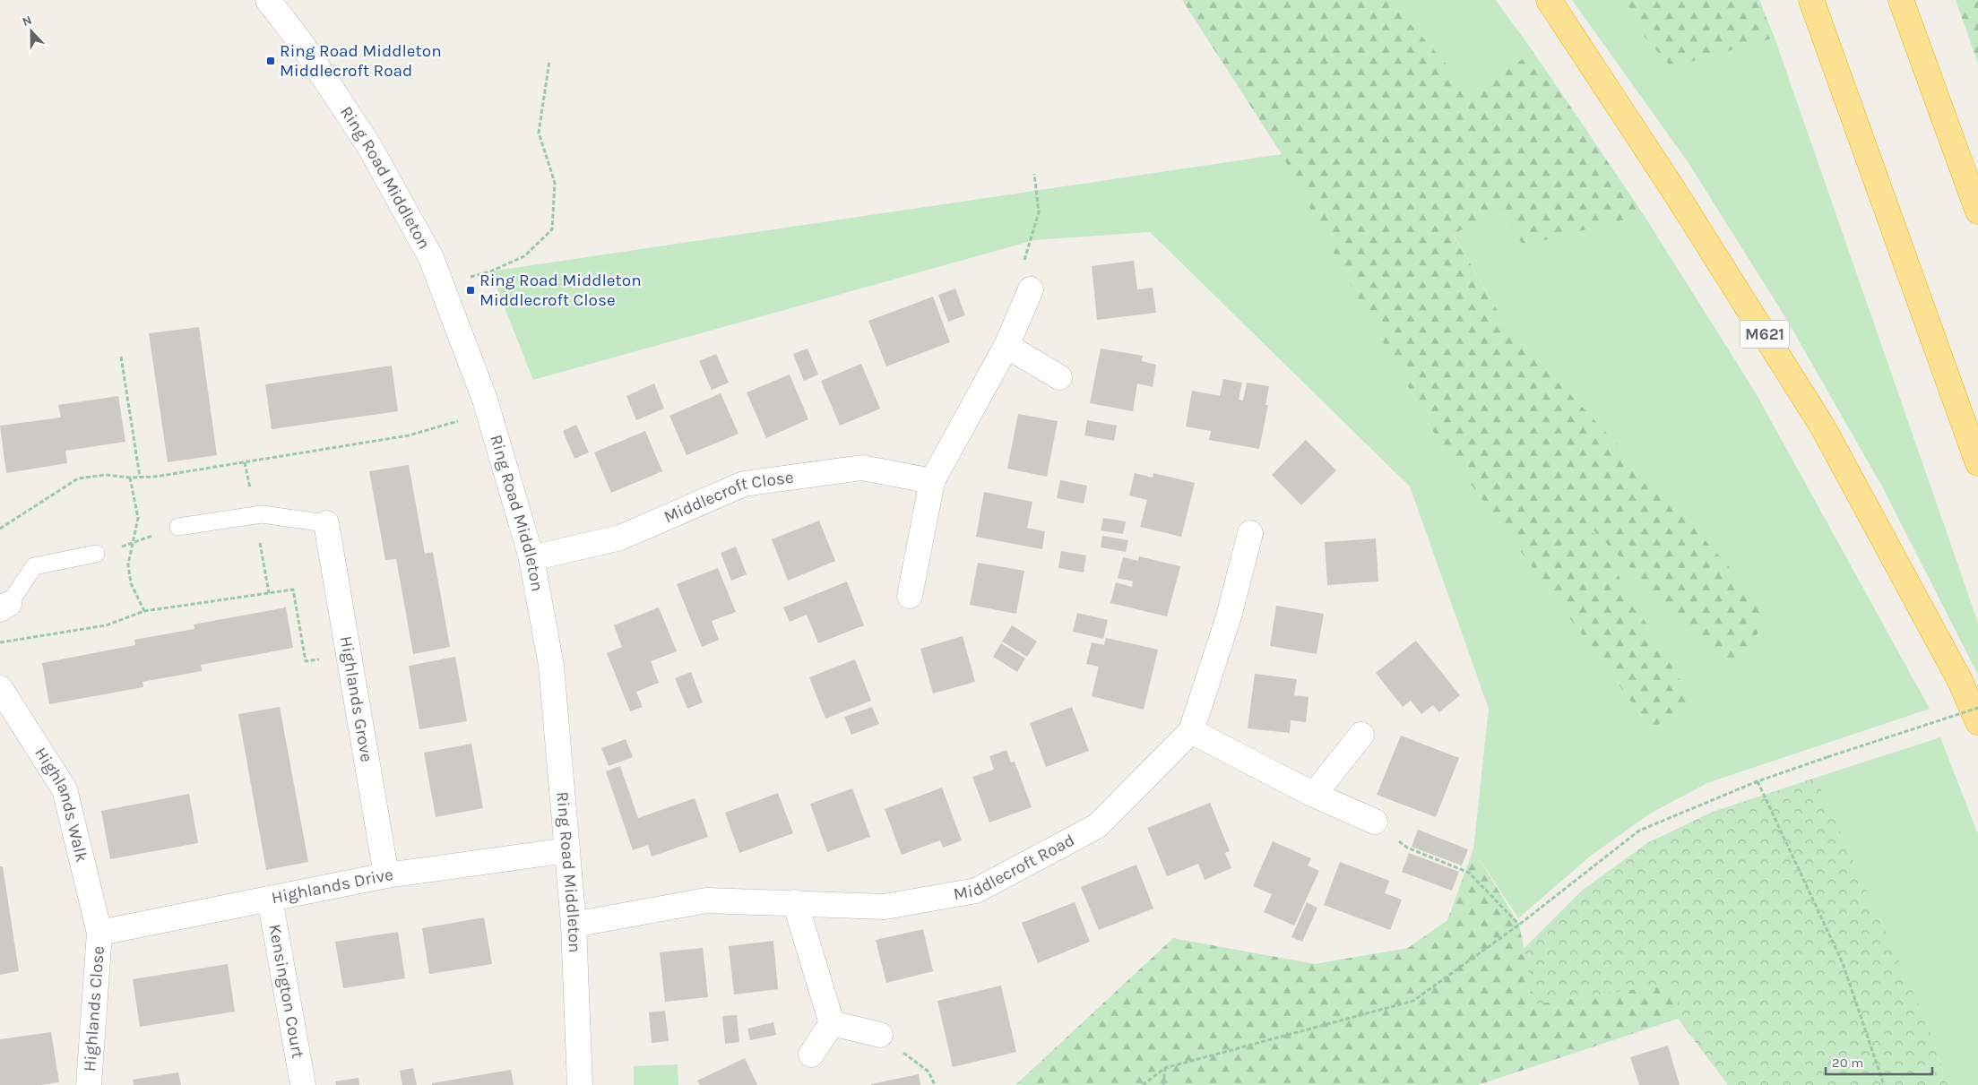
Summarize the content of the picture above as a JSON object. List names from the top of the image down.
{
  "streets": {
    "highway": ["M621"],
    "street": [
      "Ring Road Middleton",
      "Middlecroft Close",
      "Highlands Grove",
      "Highlands Walk",
      "Middlecroft Road",
      "Highlands Drive",
      "Kensington Court",
      "Highlands Close"
    ]
  },
  "crossings": [
    ["Ring Road Middleton", "Middlecroft Close"],
    ["Ring Road Middleton", "Middlecroft Road"],
    ["Ring Road Middleton", "Highlands Drive"],
    ["Highlands Grove", "Highlands Drive"],
    ["Highlands Walk", "Highlands Drive"],
    ["Highlands Walk", "Highlands Close"],
    ["Highlands Drive", "Kensington Court"],
    ["Highlands Drive", "Highlands Close"]
  ],
  "places": {
    "transit": ["Ring Road Middleton Middlecroft Road", "Ring Road Middleton Middlecroft Close"]
  },
  "scale_bar": "20 m",
  "north": "top"
}
